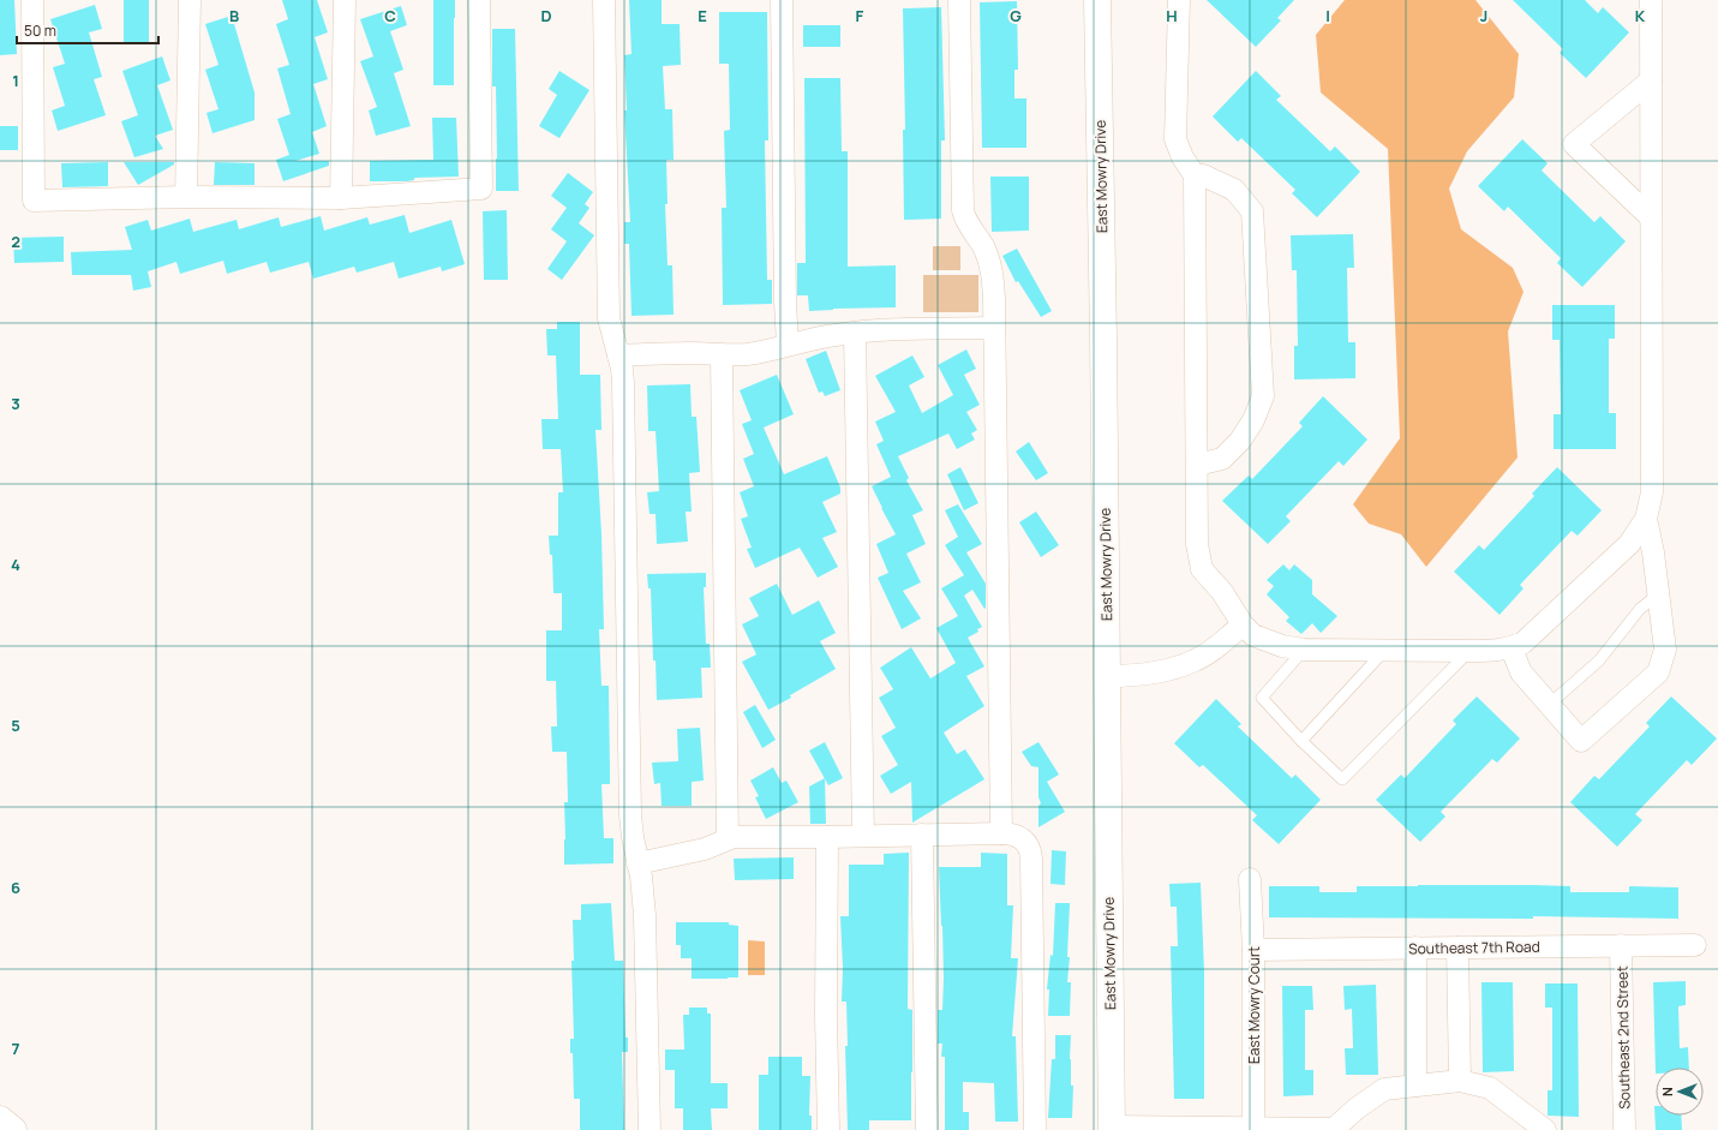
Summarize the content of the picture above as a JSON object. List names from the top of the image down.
{
  "streets": {
    "main road": ["East Mowry Drive"],
    "street": ["Southeast 7th Road", "East Mowry Court", "Southeast 2nd Street"]
  },
  "crossings": [
    ["Southeast 7th Road", "East Mowry Court"],
    ["Southeast 7th Road", "Southeast 2nd Street"]
  ],
  "scale_bar": "50 m",
  "north": "left",
  "grid": {
    "columns": [
      "B",
      "C",
      "D",
      "E",
      "F",
      "G",
      "H",
      "I",
      "J",
      "K"
    ],
    "rows": [
      "1",
      "2",
      "3",
      "4",
      "5",
      "6",
      "7"
    ]
  }
}
